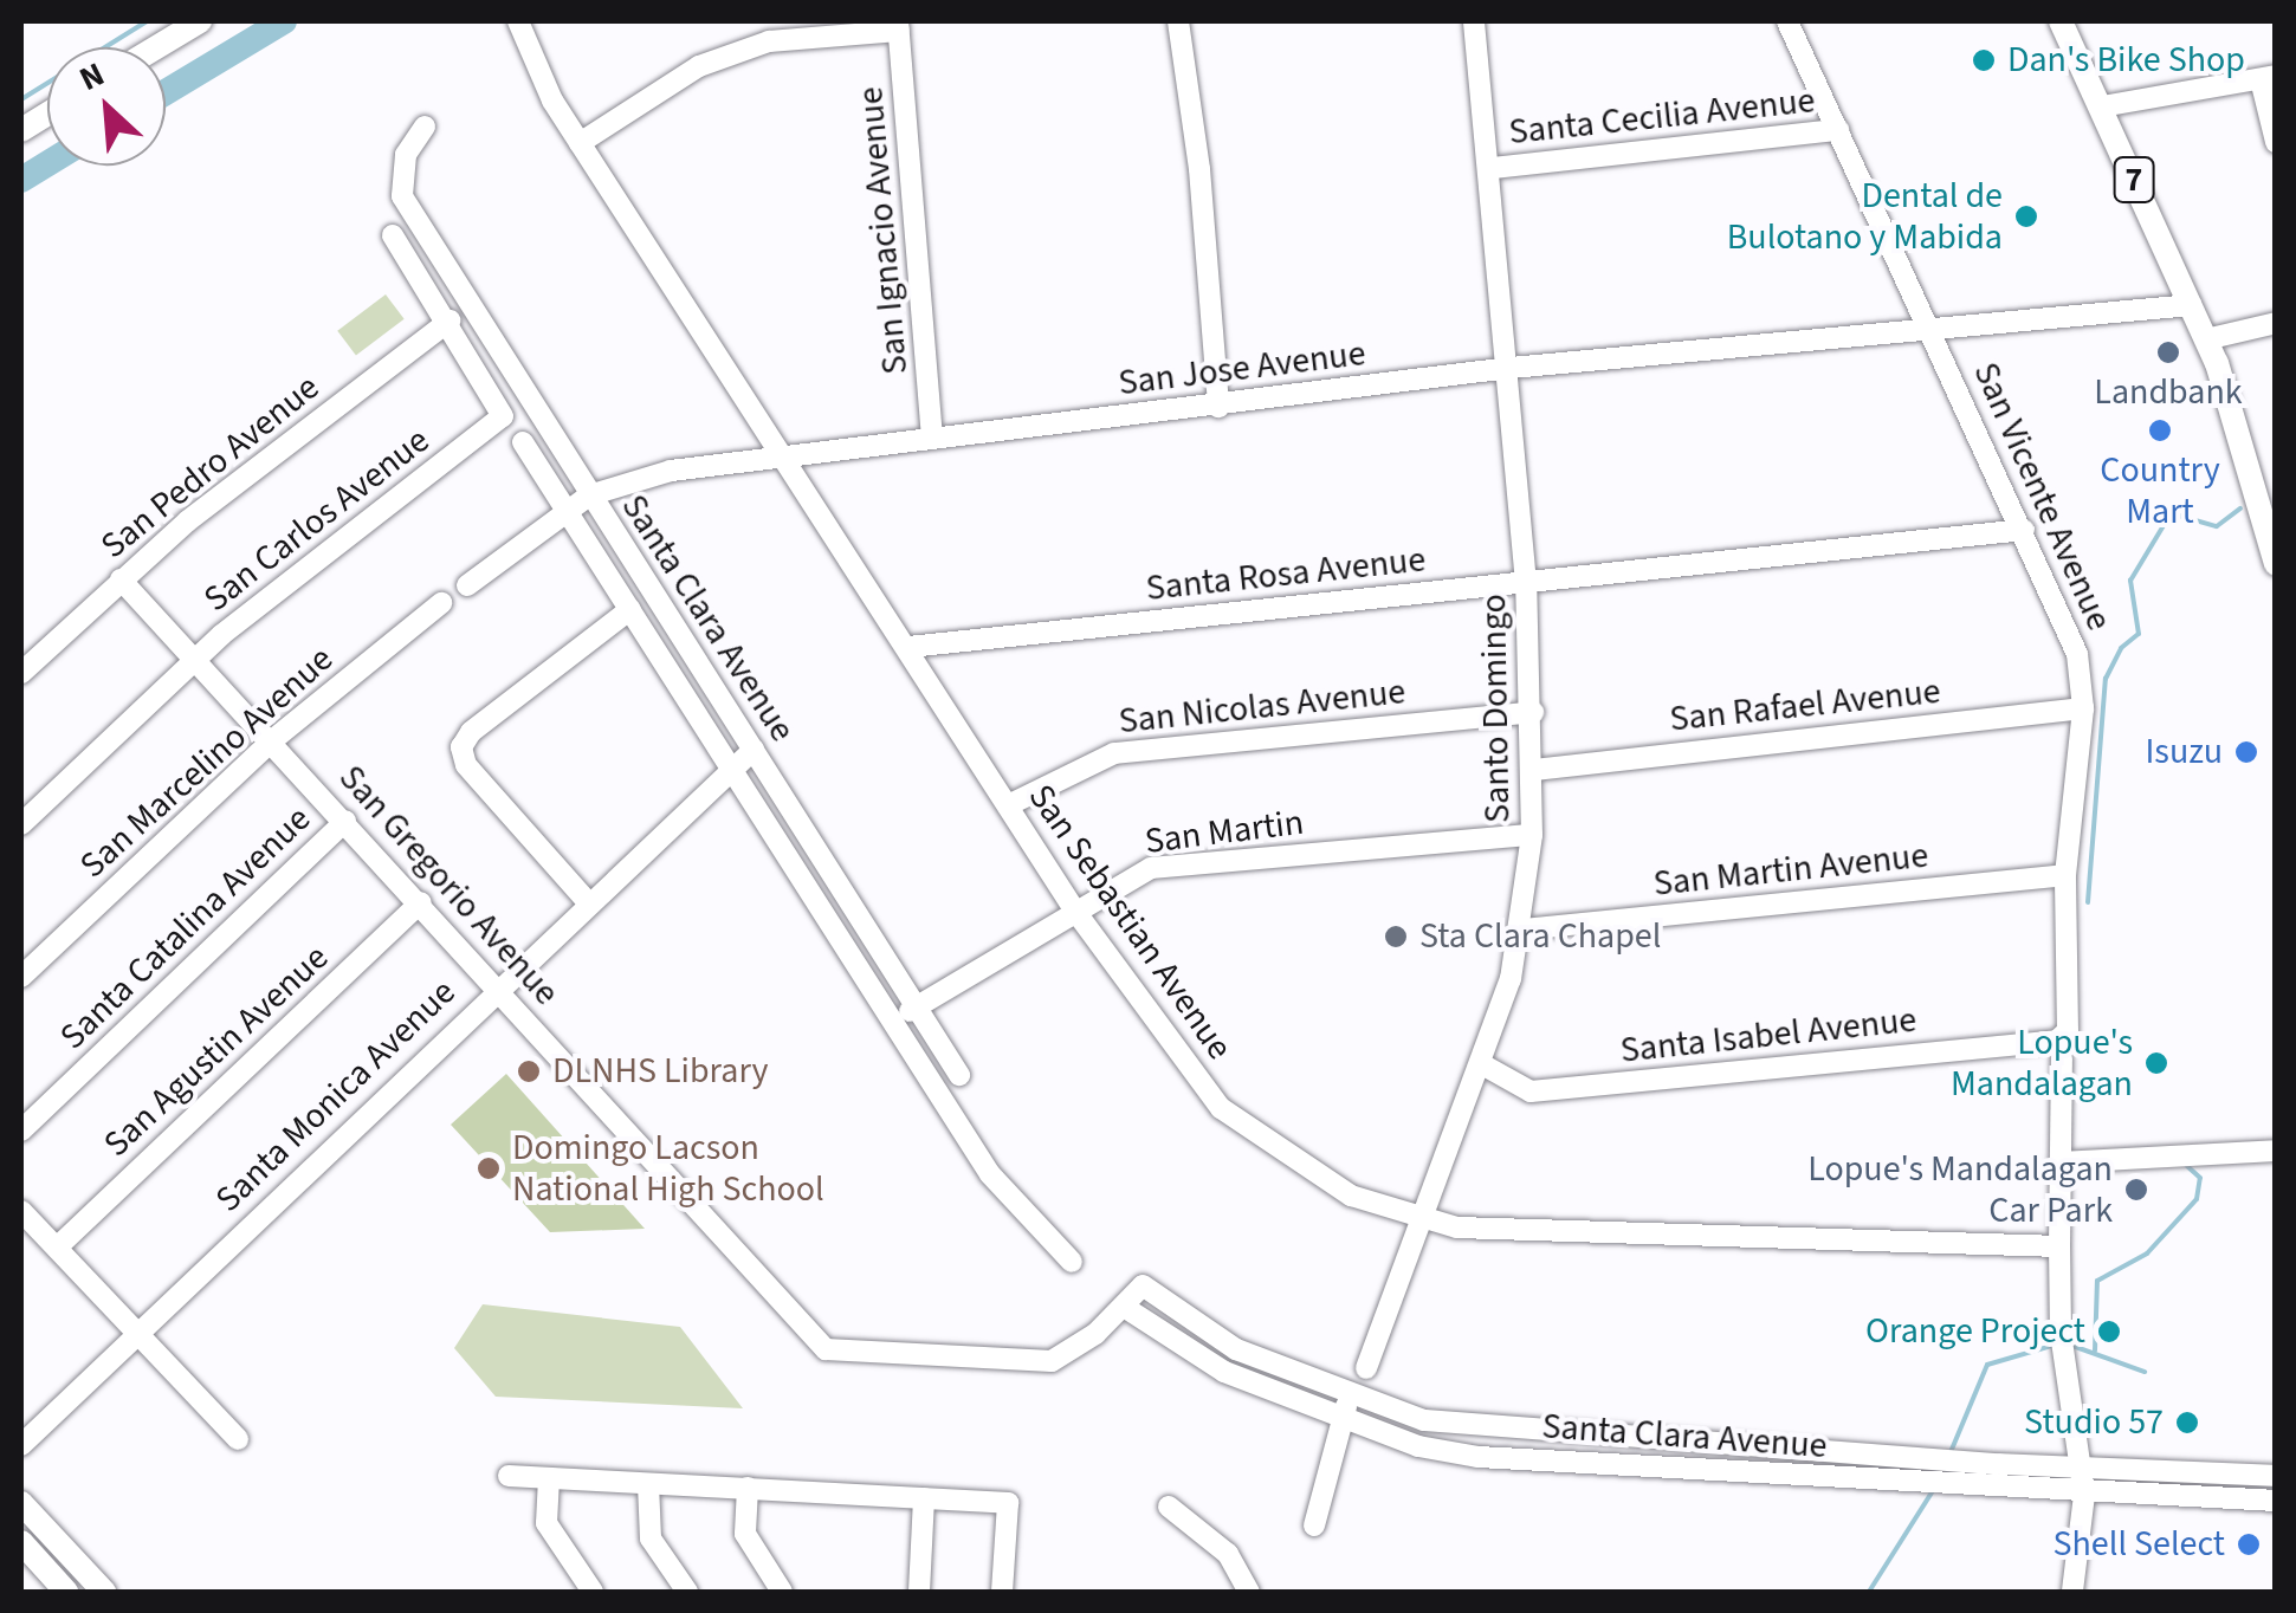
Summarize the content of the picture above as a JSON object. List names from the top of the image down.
{
  "streets": {
    "main road": ["7"],
    "street": [
      "Santa Cecilia Avenue",
      "San Ignacio Avenue",
      "San Jose Avenue",
      "San Pedro Avenue",
      "San Vicente Avenue",
      "San Carlos Avenue",
      "Santa Rosa Avenue",
      "Santa Clara Avenue",
      "San Rafael Avenue",
      "San Nicolas Avenue",
      "Santo Domingo",
      "San Marcelino Avenue",
      "San Martin",
      "San Martin Avenue",
      "San Gregorio Avenue",
      "San Sebastian Avenue",
      "Santa Catalina Avenue",
      "Santa Isabel Avenue",
      "San Agustin Avenue",
      "Santa Monica Avenue"
    ]
  },
  "crossings": [
    ["Santa Cecilia Avenue", "San Vicente Avenue"],
    ["Santa Cecilia Avenue", "Santo Domingo"],
    ["7", "San Jose Avenue"],
    ["San Ignacio Avenue", "San Jose Avenue"],
    ["San Jose Avenue", "San Vicente Avenue"],
    ["San Jose Avenue", "Santa Clara Avenue"],
    ["San Jose Avenue", "Santo Domingo"],
    ["San Jose Avenue", "San Sebastian Avenue"],
    ["San Pedro Avenue", "San Carlos Avenue"],
    ["San Pedro Avenue", "San Gregorio Avenue"],
    ["San Vicente Avenue", "Santa Rosa Avenue"],
    ["San Vicente Avenue", "San Rafael Avenue"],
    ["San Vicente Avenue", "San Martin Avenue"],
    ["San Vicente Avenue", "Santa Isabel Avenue"],
    ["San Carlos Avenue", "San Gregorio Avenue"],
    ["Santa Rosa Avenue", "Santo Domingo"],
    ["Santa Rosa Avenue", "San Sebastian Avenue"],
    ["Santa Clara Avenue", "San Martin"],
    ["Santa Clara Avenue", "San Gregorio Avenue"],
    ["Santa Clara Avenue", "Santa Monica Avenue"],
    ["San Rafael Avenue", "Santo Domingo"],
    ["San Nicolas Avenue", "Santo Domingo"],
    ["San Nicolas Avenue", "San Sebastian Avenue"],
    ["Santo Domingo", "San Martin"],
    ["Santo Domingo", "San Martin Avenue"],
    ["Santo Domingo", "San Sebastian Avenue"],
    ["Santo Domingo", "Santa Isabel Avenue"],
    ["San Marcelino Avenue", "San Gregorio Avenue"],
    ["San Martin", "San Sebastian Avenue"],
    ["San Gregorio Avenue", "Santa Catalina Avenue"],
    ["San Gregorio Avenue", "San Agustin Avenue"],
    ["San Gregorio Avenue", "Santa Monica Avenue"]
  ],
  "places": [
    "Dan's Bike Shop",
    "Dental de Bulotano y Mabida",
    "Landbank",
    "Country Mart",
    "Isuzu",
    "Sta Clara Chapel",
    "Lopue's Mandalagan",
    "DLNHS Library",
    "Domingo Lacson National High School",
    "Lopue's Mandalagan Car Park",
    "Orange Project",
    "Studio 57",
    "Shell Select"
  ],
  "north": "top left"
}
